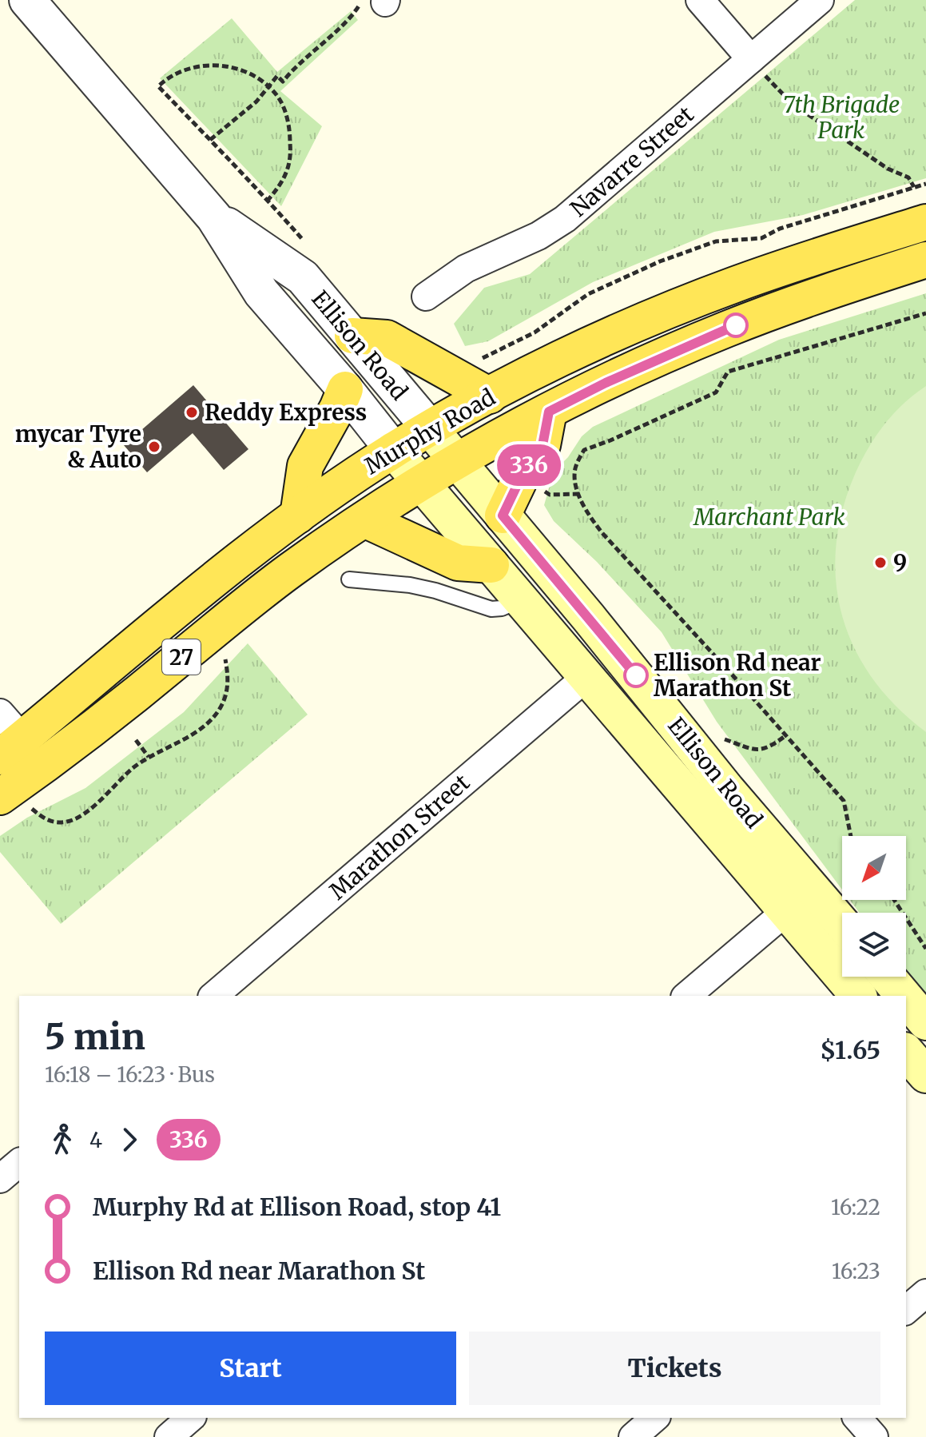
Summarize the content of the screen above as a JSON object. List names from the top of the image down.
{
  "streets": {
    "main road": ["Ellison Road", "Murphy Road", "27"],
    "street": ["Navarre Street", "Marathon Street"]
  },
  "crossings": [
    ["Ellison Road", "Murphy Road"],
    ["Ellison Road", "Marathon Street"]
  ],
  "parks": ["7th Brigade Park", "Marchant Park"],
  "places": [
    "Reddy Express",
    "mycar Tyre & Auto",
    "9",
    "Ellison Rd near Marathon St"
  ],
  "lines": ["bus line 336"],
  "north": "bottom left",
  "page": {
    "on_map": "336",
    "heading": ["5 min", "16:18 – 16:23 · Bus", "$1.65"],
    "legs": ["4", "336"],
    "list": [
      {
        "name": "Murphy Rd at Ellison Road, stop 41",
        "value": "16:22"
      },
      {
        "name": "Ellison Rd near Marathon St",
        "value": "16:23"
      }
    ],
    "buttons": ["Start", "Tickets"]
  }
}
